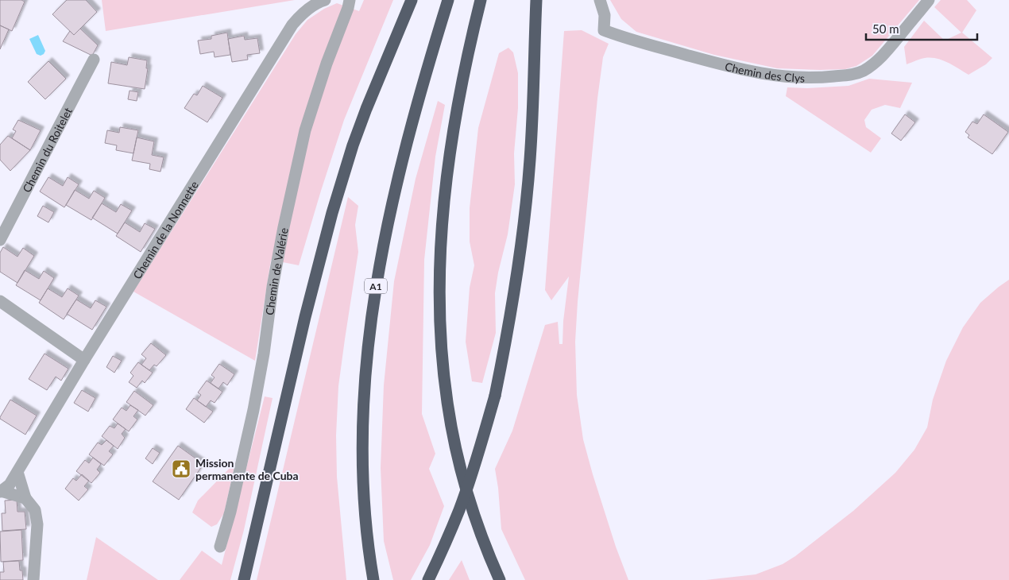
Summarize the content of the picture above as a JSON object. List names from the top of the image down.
{
  "streets": {
    "highway": ["A1"],
    "street": [
      "Chemin des Clys",
      "Chemin du Roitelet",
      "Chemin de la Nonnette",
      "Chemin de Valérie"
    ]
  },
  "places": {
    "public building": ["Mission permanente de Cuba"]
  },
  "scale_bar": "50 m"
}
